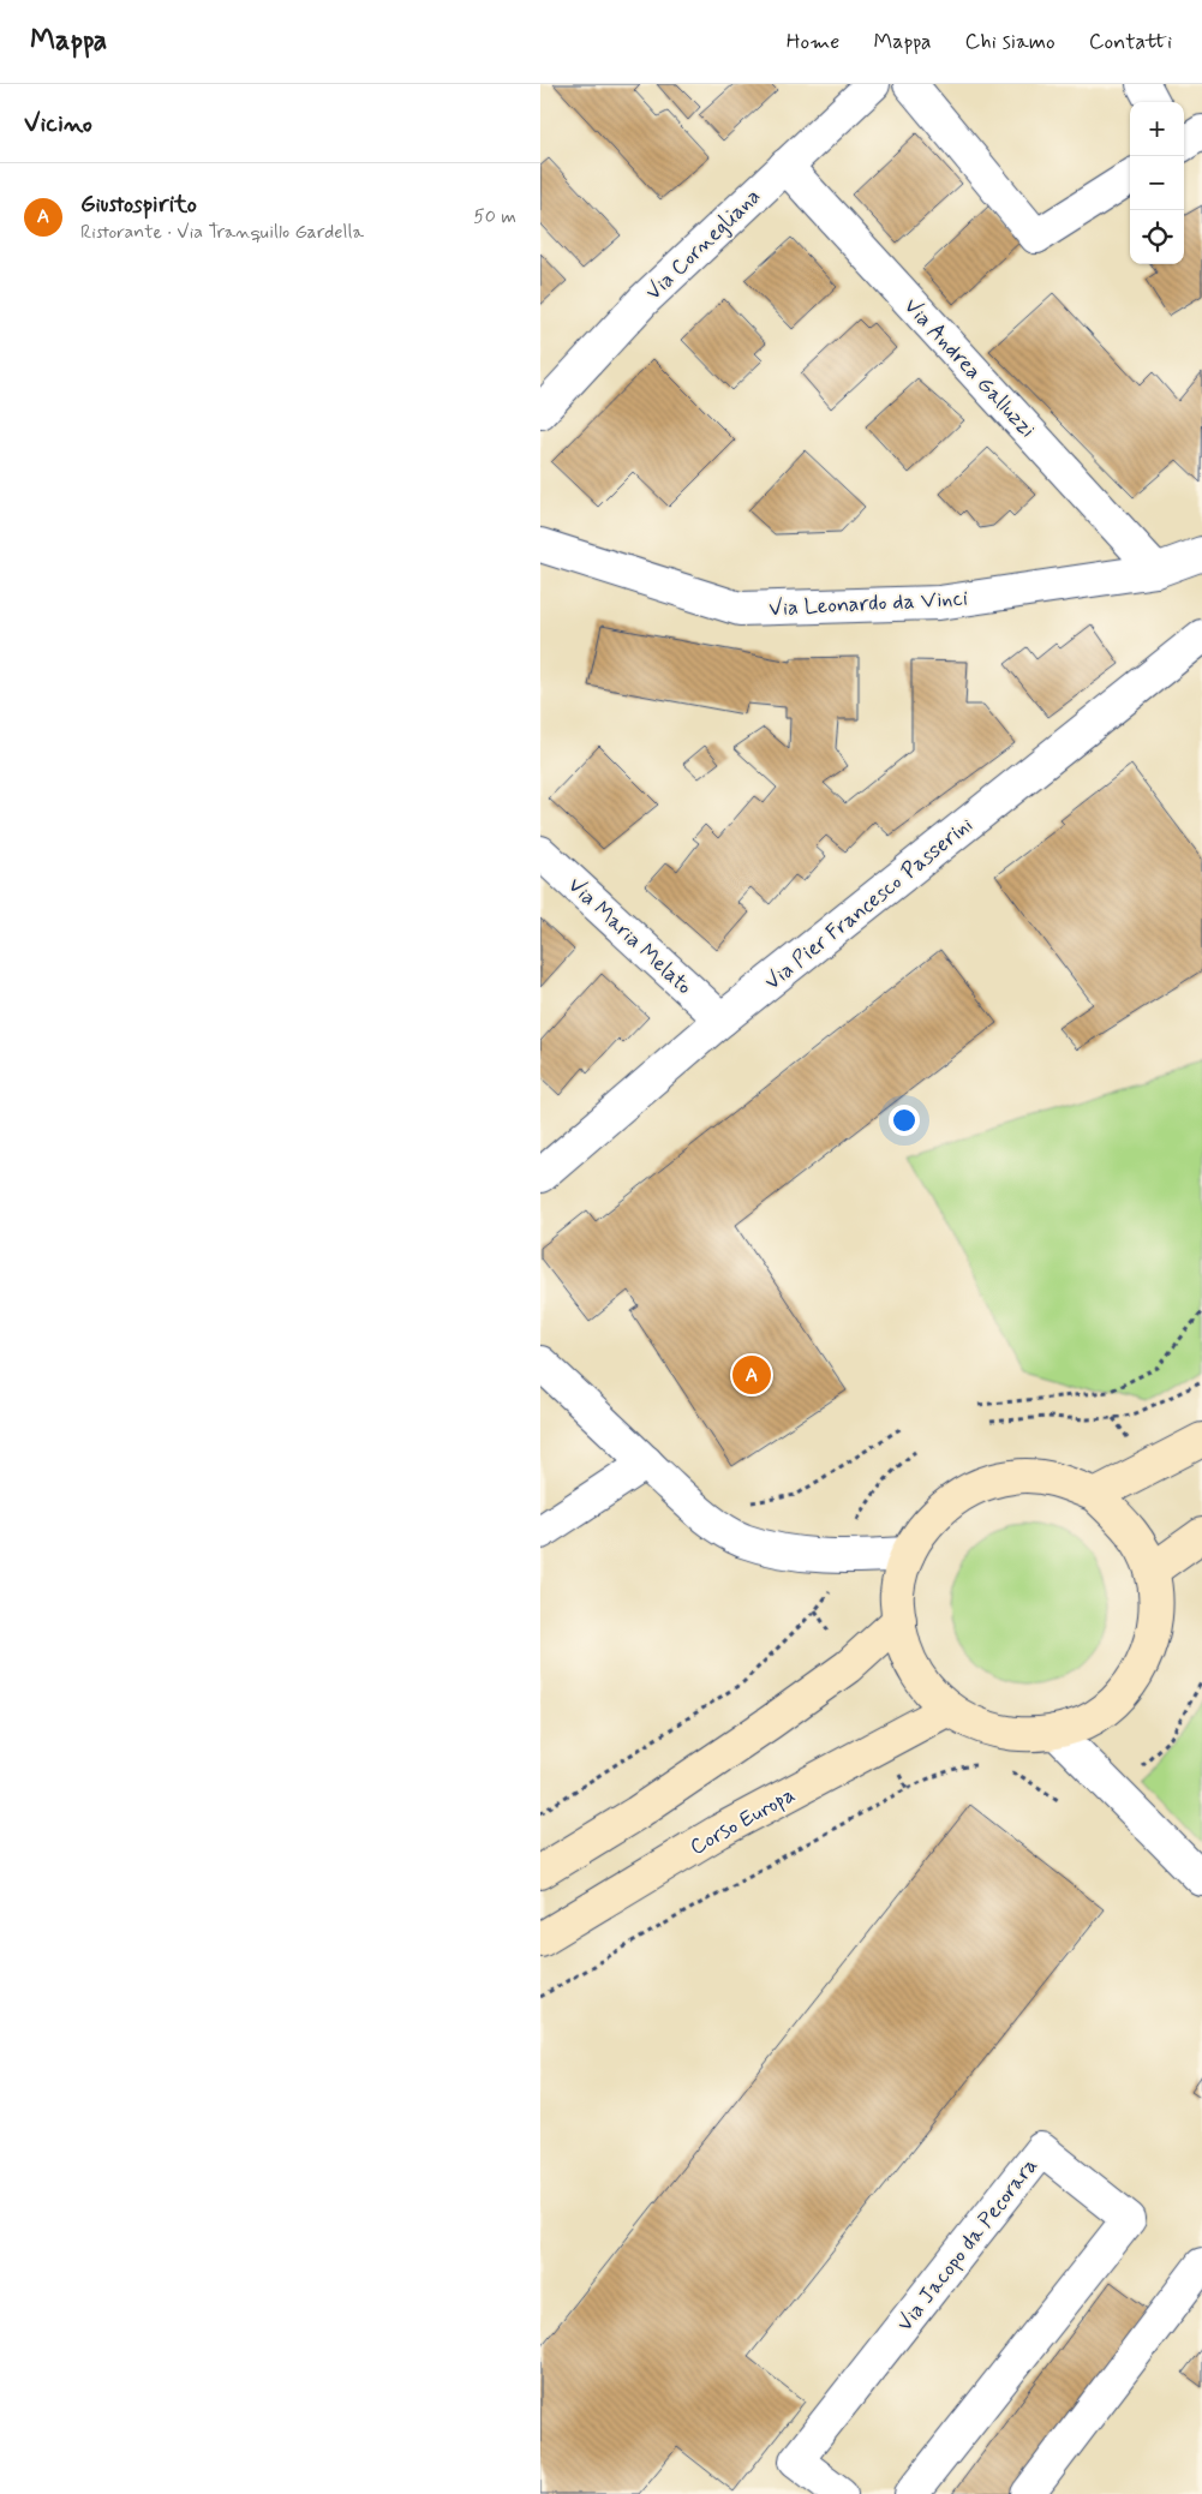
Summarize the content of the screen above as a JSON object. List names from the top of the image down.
{
  "streets": {
    "main road": ["Corso Europa"],
    "street": [
      "Via Cornegliana",
      "Via Andrea Galluzzi",
      "Via Leonardo da Vinci",
      "Via Pier Francesco Passerini",
      "Via Maria Melato",
      "Via Jacopo da Pecorara"
    ]
  },
  "crossings": [
    ["Via Cornegliana", "Via Andrea Galluzzi"],
    ["Via Andrea Galluzzi", "Via Leonardo da Vinci"],
    ["Via Pier Francesco Passerini", "Via Maria Melato"]
  ],
  "page": {
    "header": "Mappa",
    "nav": [
      "Home",
      "Mappa",
      "Chi siamo",
      "Contatti"
    ],
    "heading": "Vicino",
    "map_buttons": ["+", "−"],
    "list": [
      {
        "mark": "A",
        "name": "Giustospirito",
        "note": "Ristorante · Via Tranquillo Gardella",
        "value": "50 m"
      }
    ],
    "pins": "A"
  }
}
